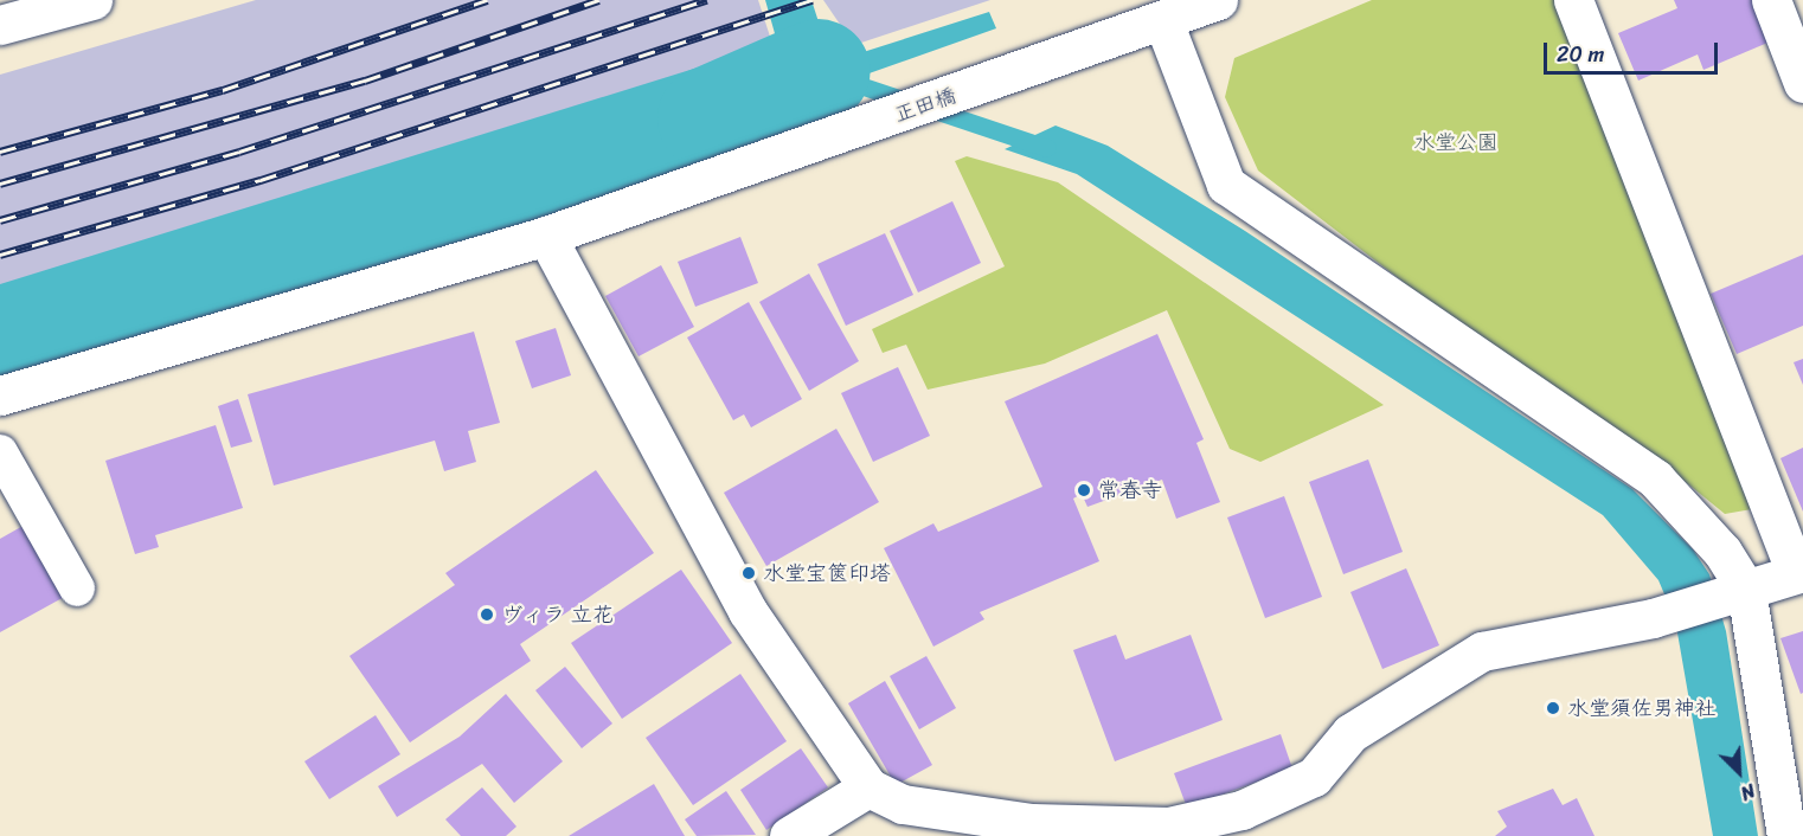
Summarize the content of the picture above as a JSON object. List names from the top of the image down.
{
  "streets": {
    "street": ["正田橋"]
  },
  "parks": ["水堂公園"],
  "places": [
    "常春寺",
    "水堂宝篋印塔",
    "ヴィラ 立花",
    "水堂須佐男神社"
  ],
  "scale_bar": "20 m",
  "north": "bottom right"
}
